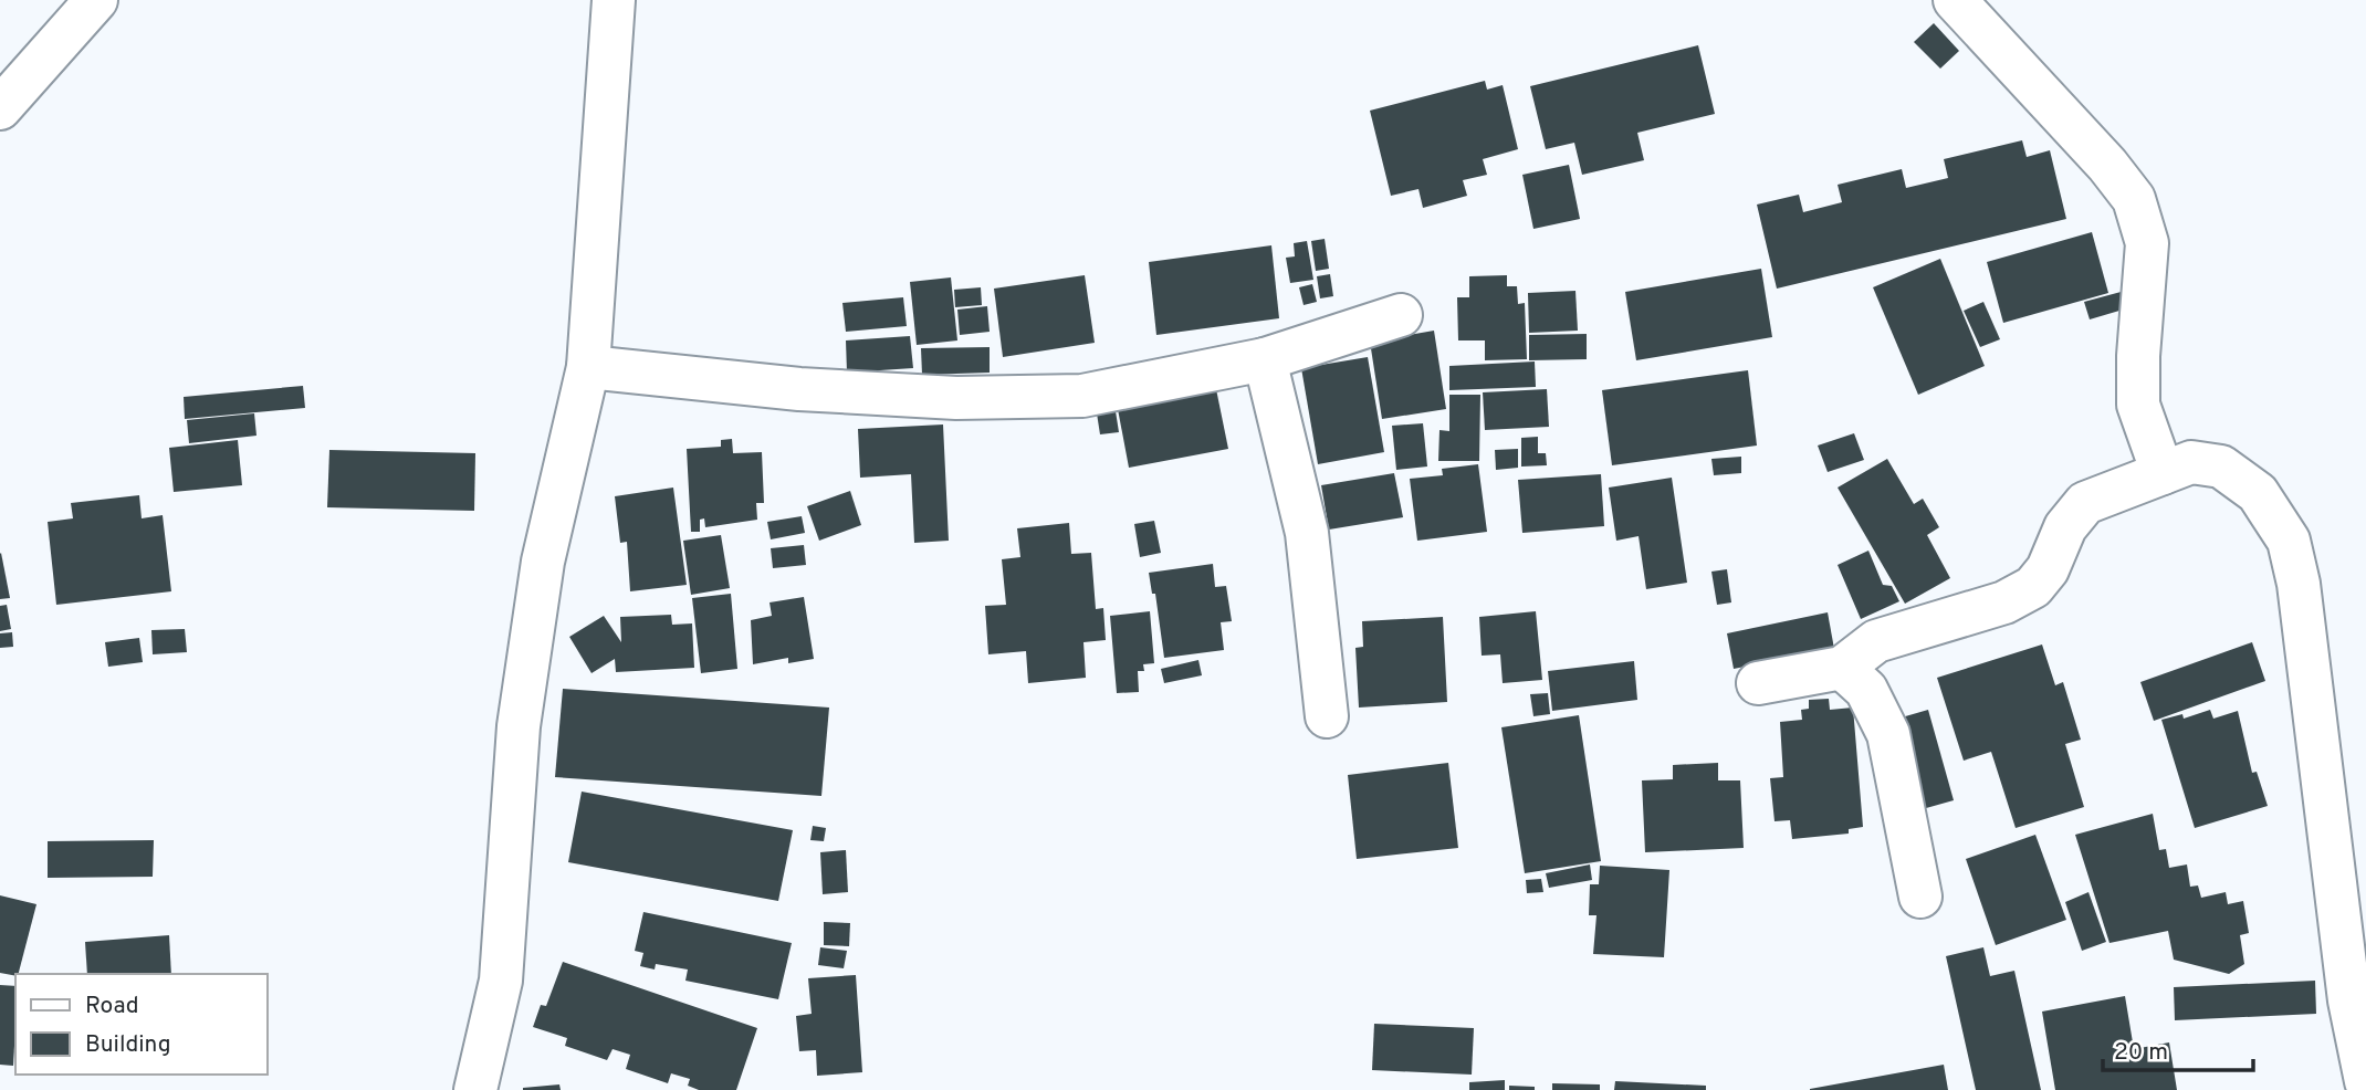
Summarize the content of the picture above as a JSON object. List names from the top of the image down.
{
  "legend": ["Road", "Building"],
  "scale_bar": "20 m"
}
